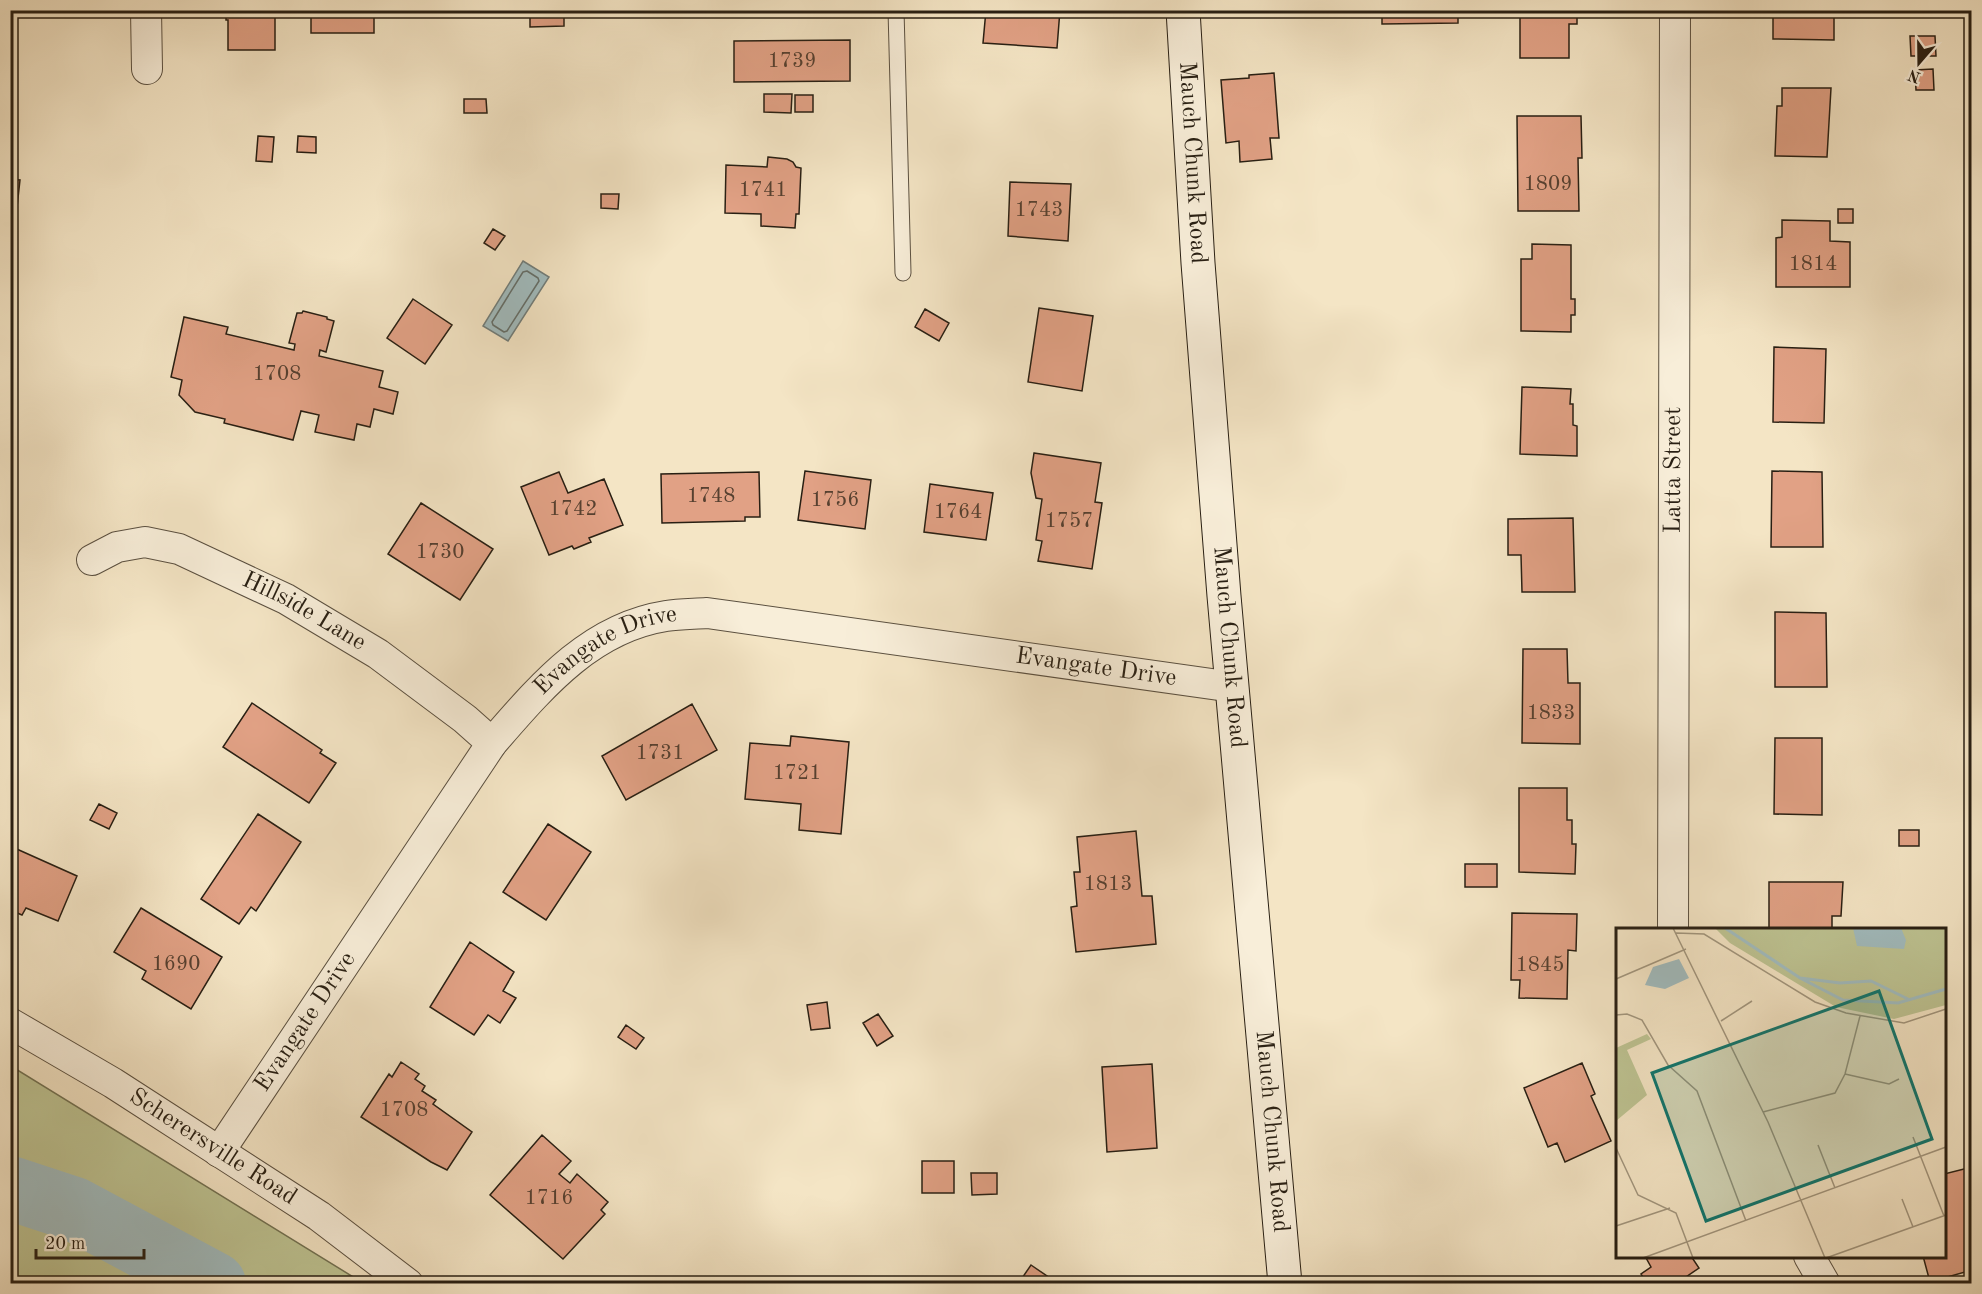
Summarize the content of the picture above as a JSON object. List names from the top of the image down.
{
  "streets": {
    "main road": ["Mauch Chunk Road"],
    "street": [
      "Latta Street",
      "Hillside Lane",
      "Evangate Drive",
      "Scherersville Road"
    ]
  },
  "crossings": [
    ["Mauch Chunk Road", "Evangate Drive"],
    ["Hillside Lane", "Evangate Drive"],
    ["Evangate Drive", "Scherersville Road"]
  ],
  "house_numbers": [
    "1739",
    "1809",
    "1741",
    "1743",
    "1814",
    "1708",
    "1748",
    "1756",
    "1742",
    "1764",
    "1757",
    "1730",
    "1833",
    "1731",
    "1721",
    "1813",
    "1690",
    "1845",
    "1708",
    "1716"
  ],
  "scale_bar": "20 m",
  "north": "bottom"
}
